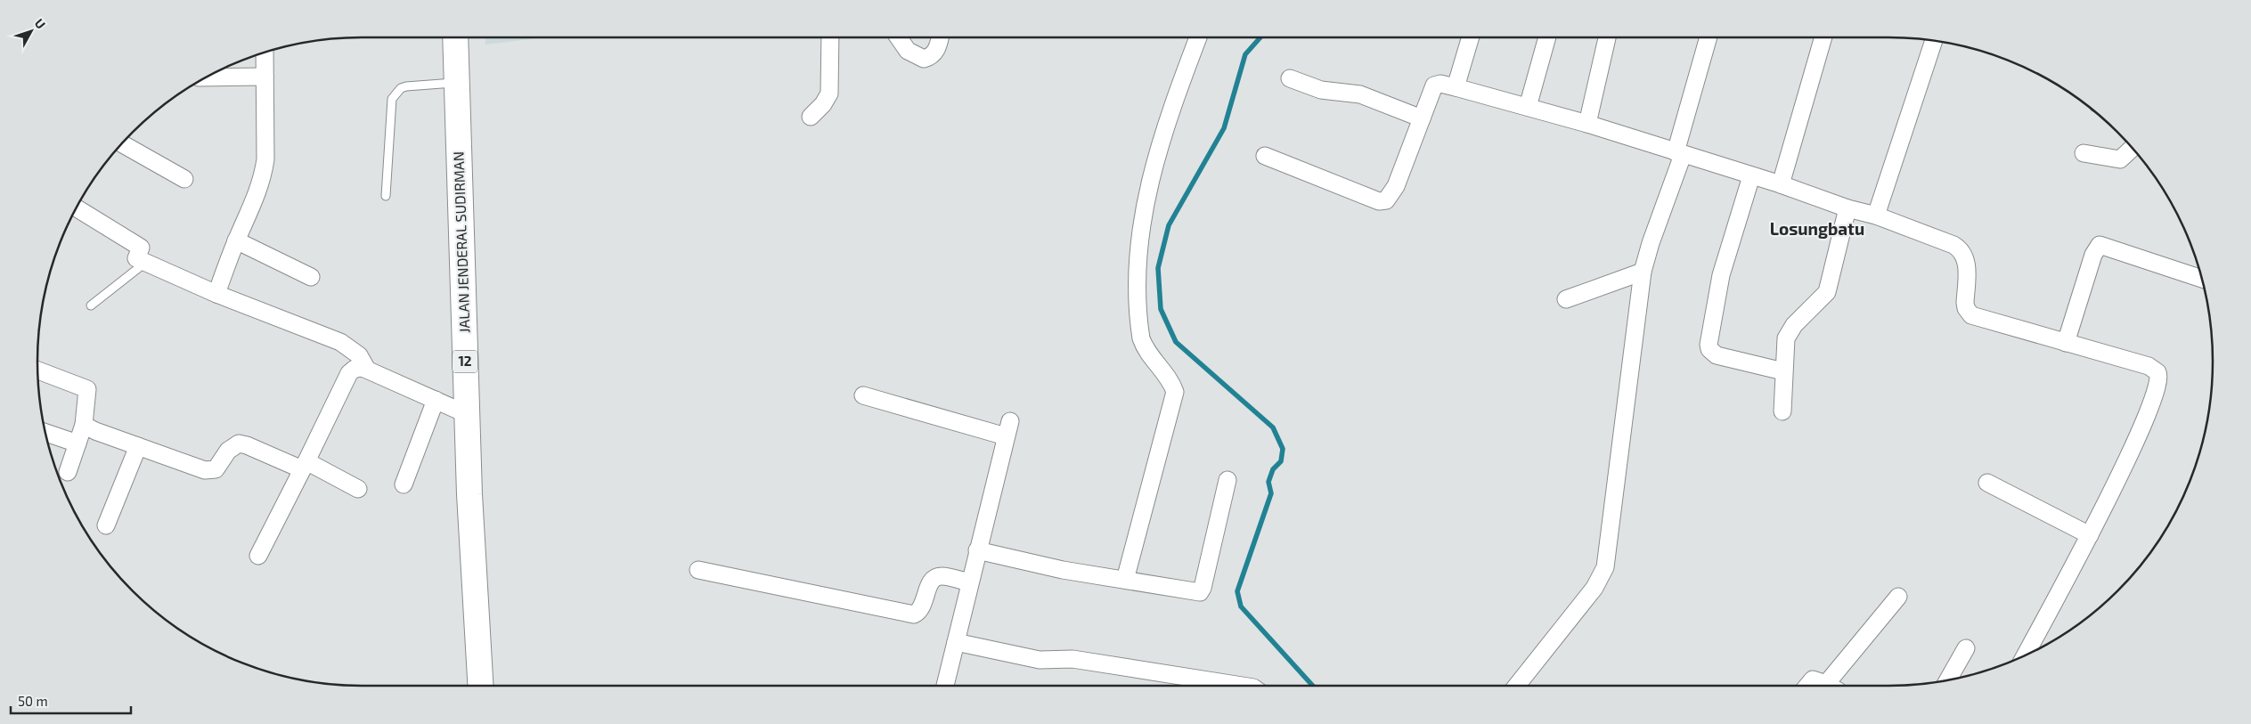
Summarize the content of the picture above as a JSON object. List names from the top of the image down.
{
  "streets": {
    "highway": ["JALAN JENDERAL SUDIRMAN", "12"]
  },
  "districts": ["Losungbatu"],
  "scale_bar": "50 m",
  "north": "top right"
}
